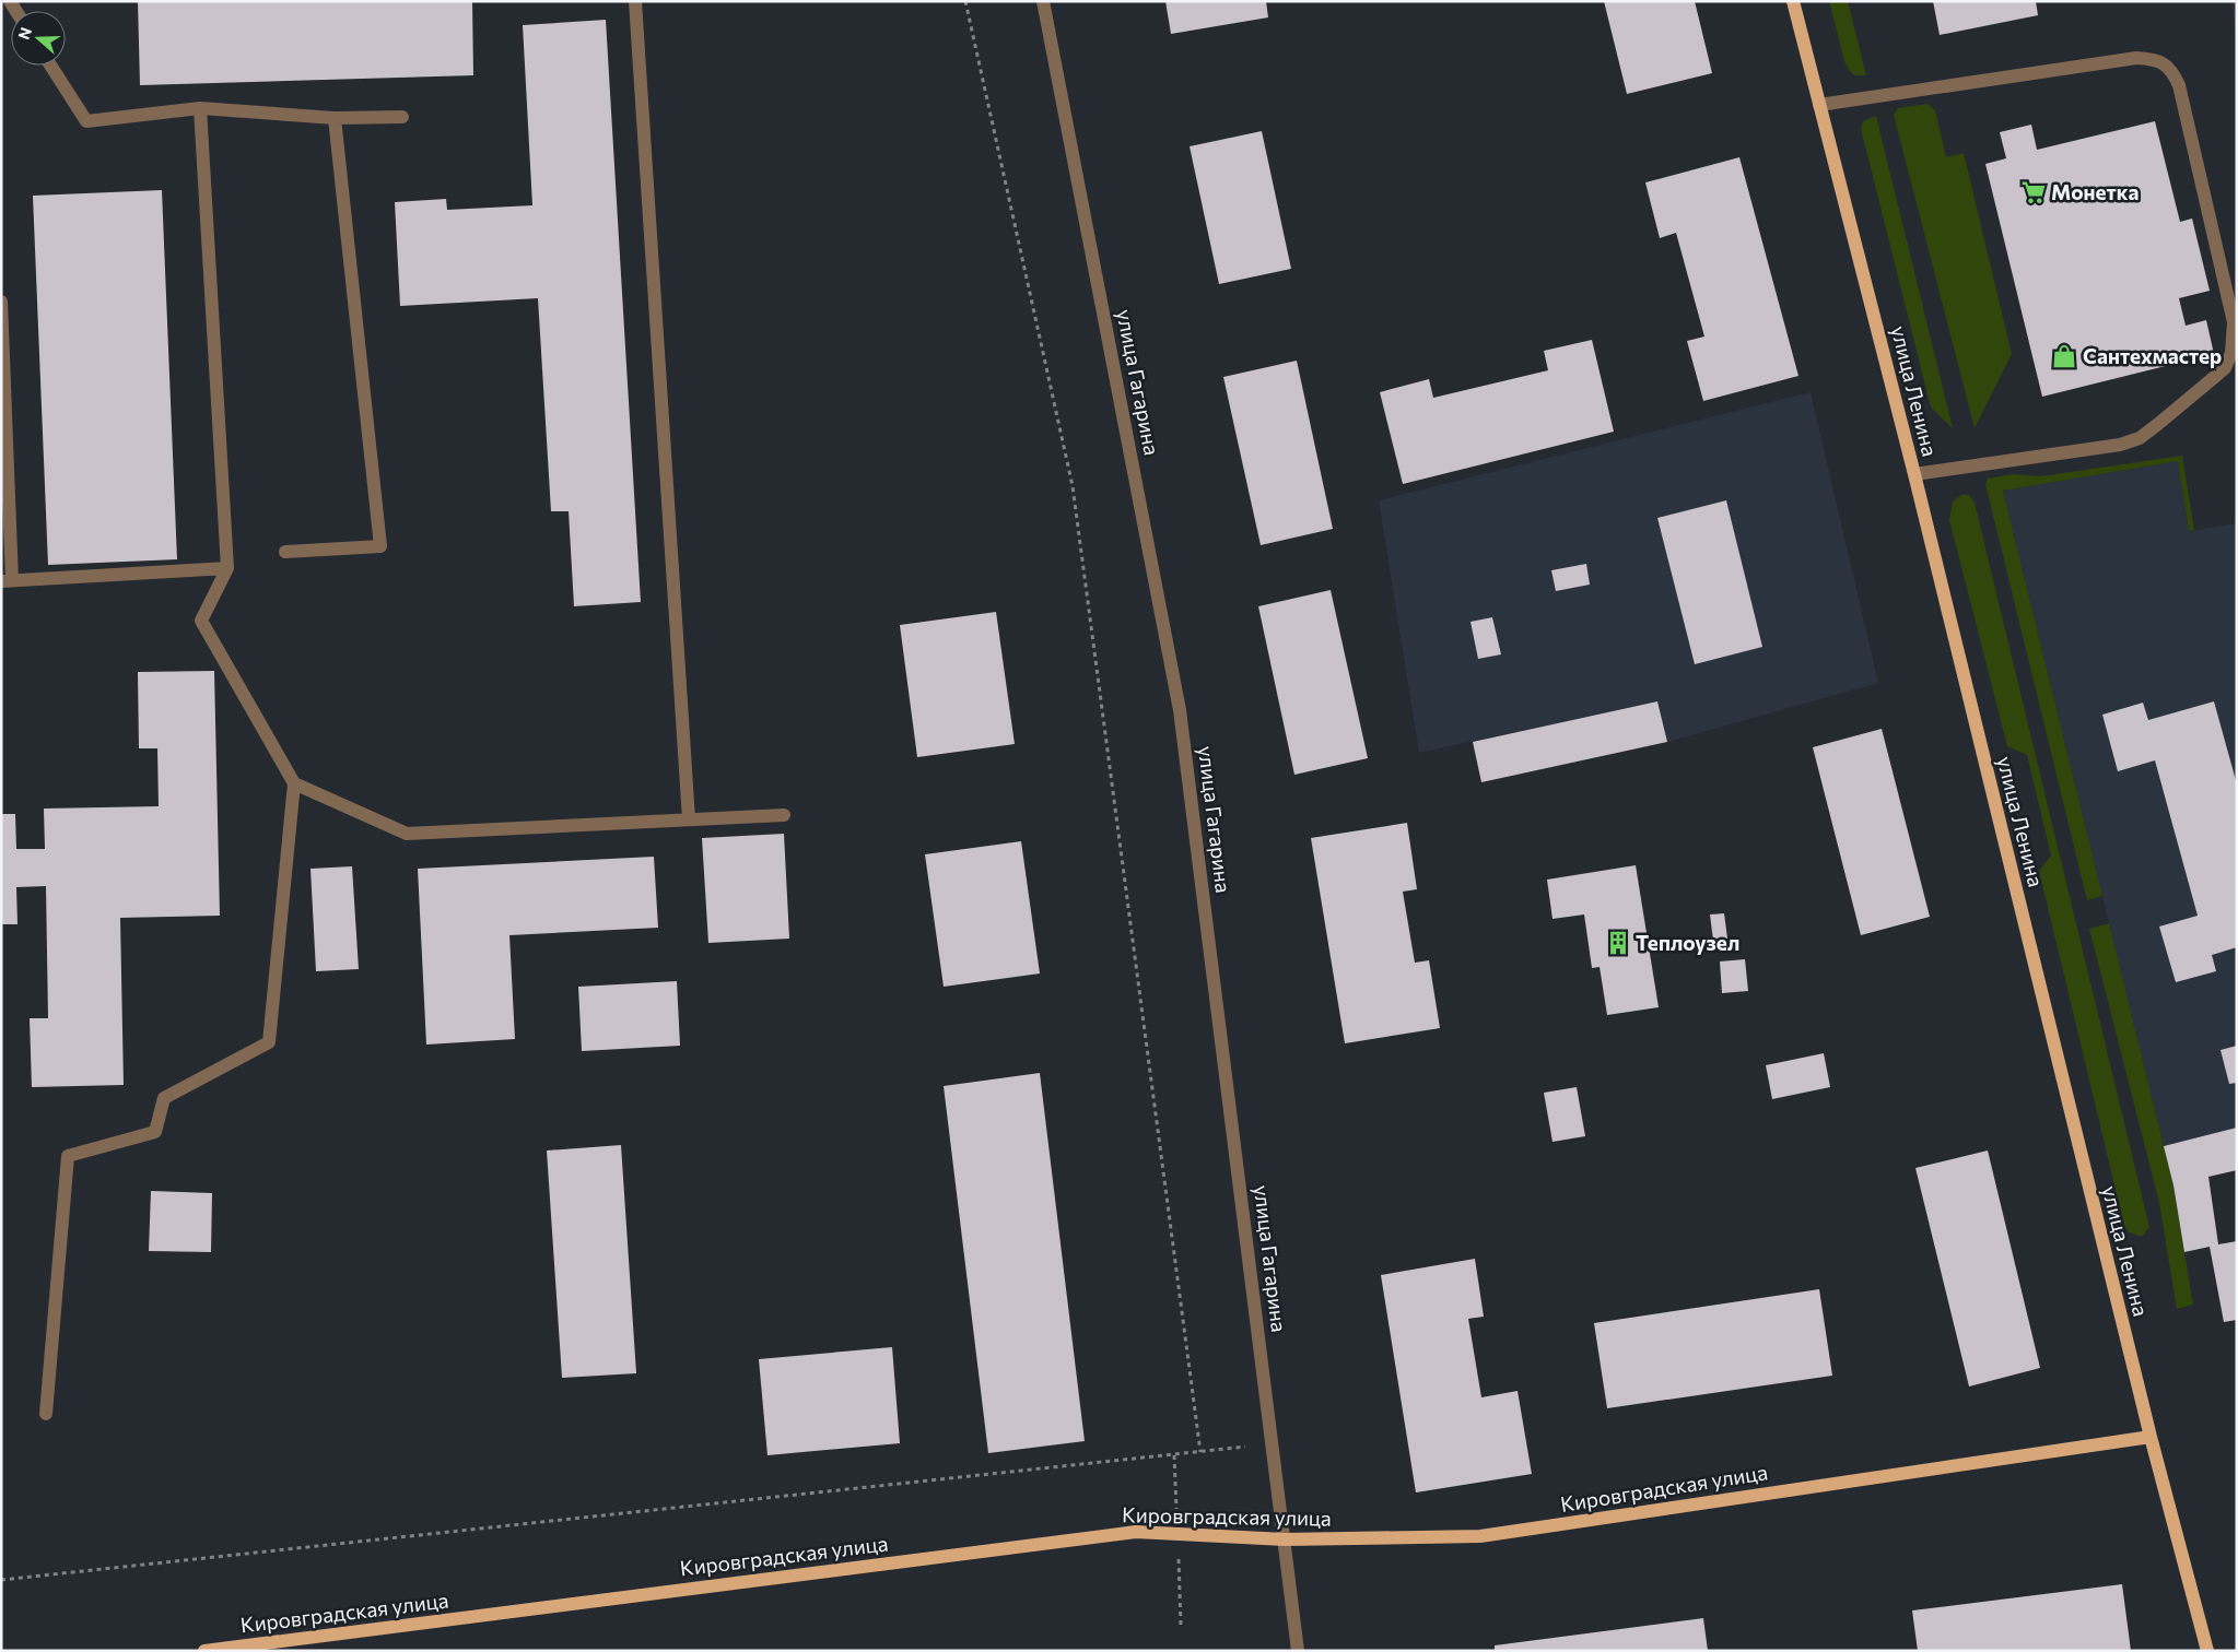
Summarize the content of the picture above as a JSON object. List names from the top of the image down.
{
  "streets": {
    "main road": ["улица Ленина", "Кировградская улица"],
    "street": ["улица Гагарина"]
  },
  "crossings": [
    ["улица Гагарина", "Кировградская улица"],
    ["улица Ленина", "Кировградская улица"]
  ],
  "places": {
    "supermarket": ["Монетка"],
    "shop": ["Сантехмастер"],
    "building": ["Теплоузел"]
  },
  "north": "left"
}
